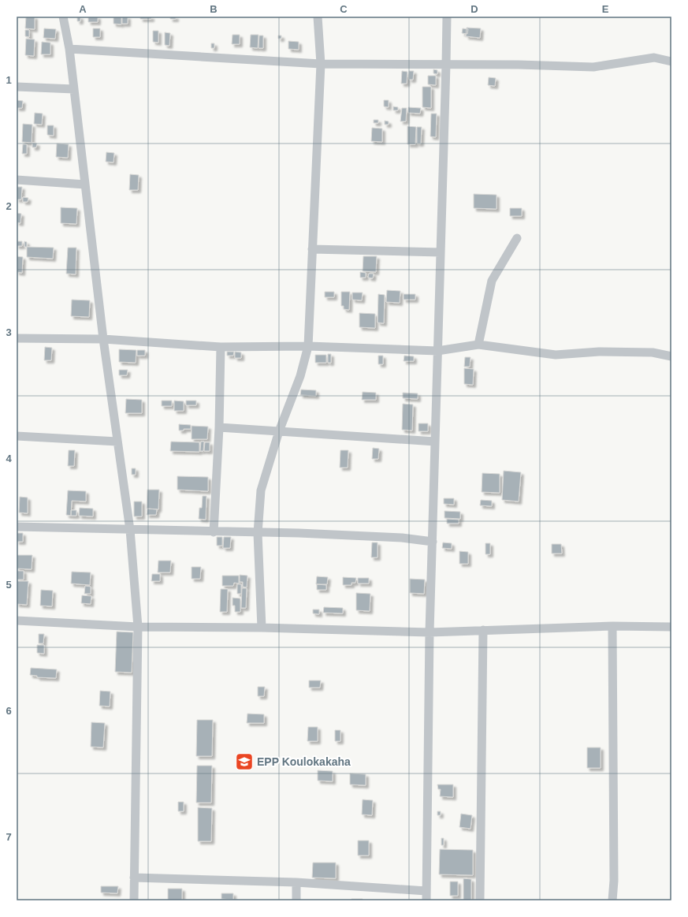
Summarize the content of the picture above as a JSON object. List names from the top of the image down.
{
  "places": {
    "school or university": ["EPP Koulokakaha"]
  },
  "grid": {
    "columns": [
      "A",
      "B",
      "C",
      "D",
      "E"
    ],
    "rows": [
      "1",
      "2",
      "3",
      "4",
      "5",
      "6",
      "7"
    ]
  }
}
